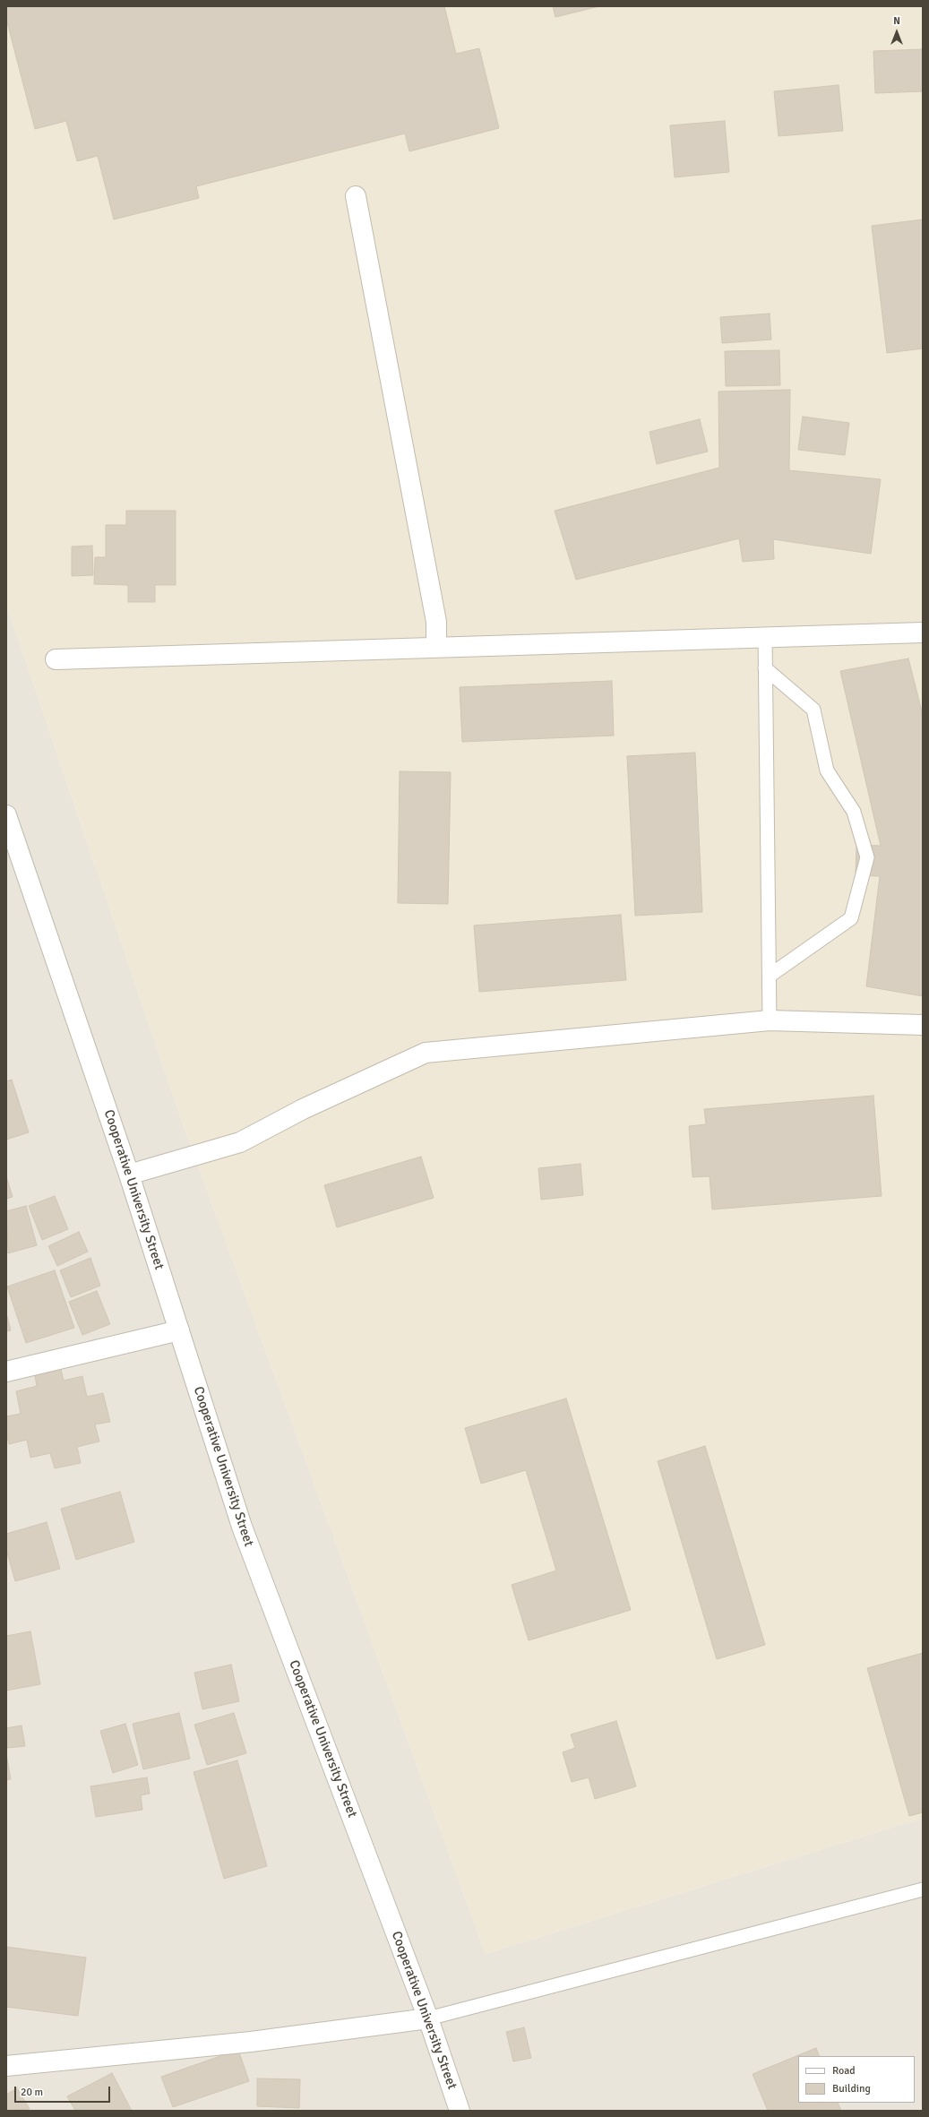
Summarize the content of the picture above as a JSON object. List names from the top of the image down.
{
  "streets": {
    "street": ["Cooperative University Street"]
  },
  "legend": ["Road", "Building"],
  "scale_bar": "20 m",
  "north": "top"
}
